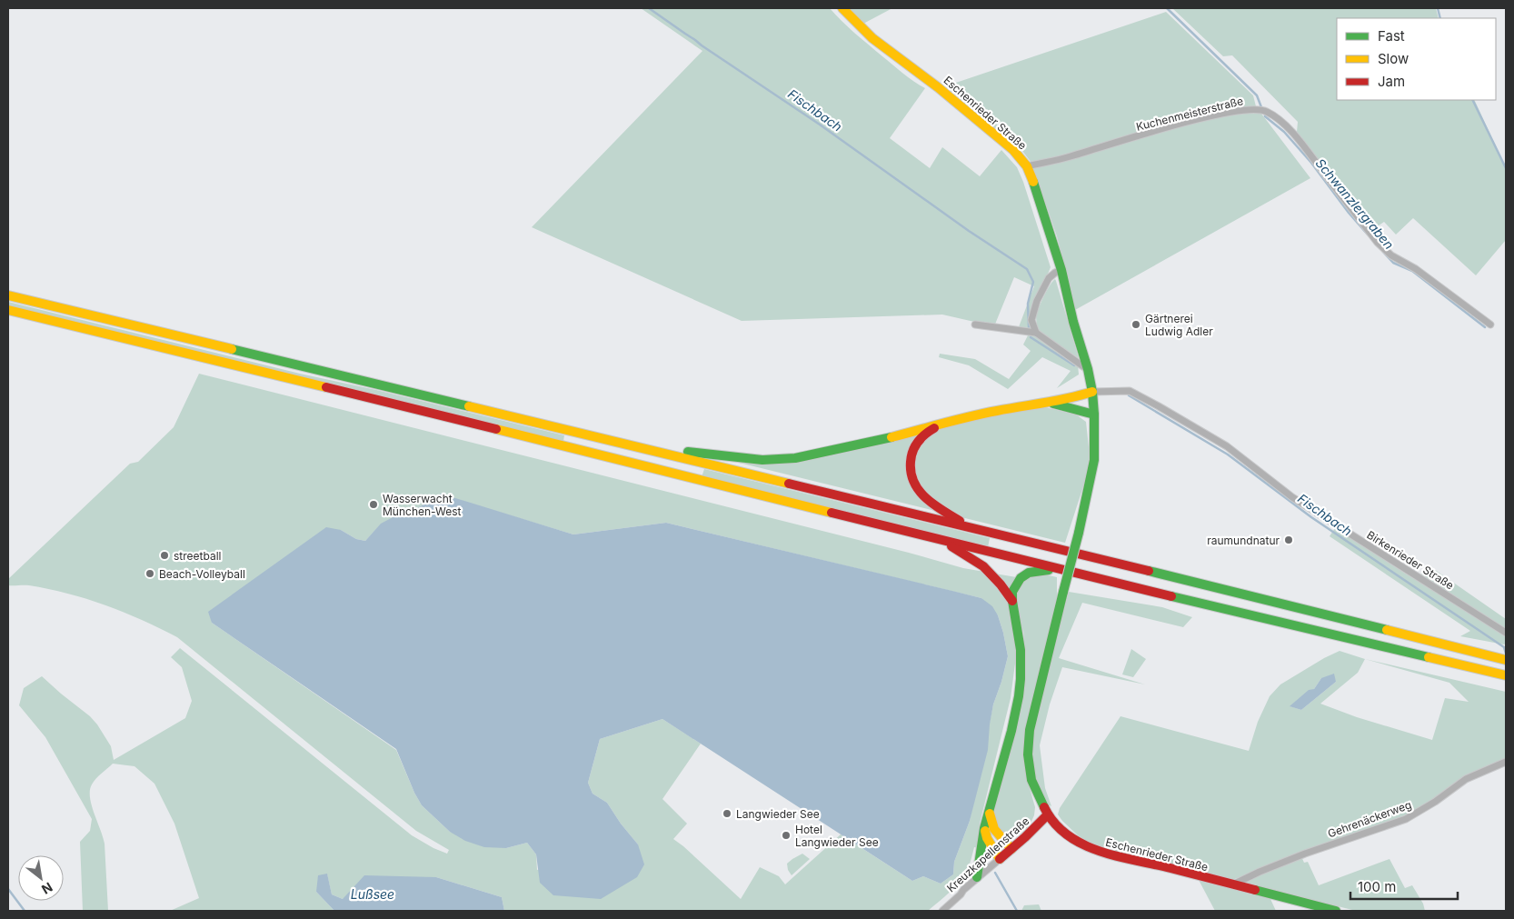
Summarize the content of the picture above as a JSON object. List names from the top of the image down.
{
  "streets": {
    "main road": ["Eschenrieder Straße", "Kreuzkapellenstraße"],
    "street": ["Kuchenmeisterstraße", "Birkenrieder Straße", "Gehrenäckerweg"]
  },
  "crossings": [
    ["Eschenrieder Straße", "Kuchenmeisterstraße"],
    ["Eschenrieder Straße", "Birkenrieder Straße"],
    ["Eschenrieder Straße", "Gehrenäckerweg"],
    ["Eschenrieder Straße", "Kreuzkapellenstraße"]
  ],
  "water": ["Fischbach", "Schwanzlergraben", "Lußsee"],
  "places": [
    "Gärtnerei Ludwig Adler",
    "Wasserwacht München-West",
    "raumundnatur",
    "streetball",
    "Beach-Volleyball",
    "Langwieder See",
    "Hotel Langwieder See"
  ],
  "legend": ["Fast", "Slow", "Jam"],
  "scale_bar": "100 m",
  "north": "bottom right"
}
